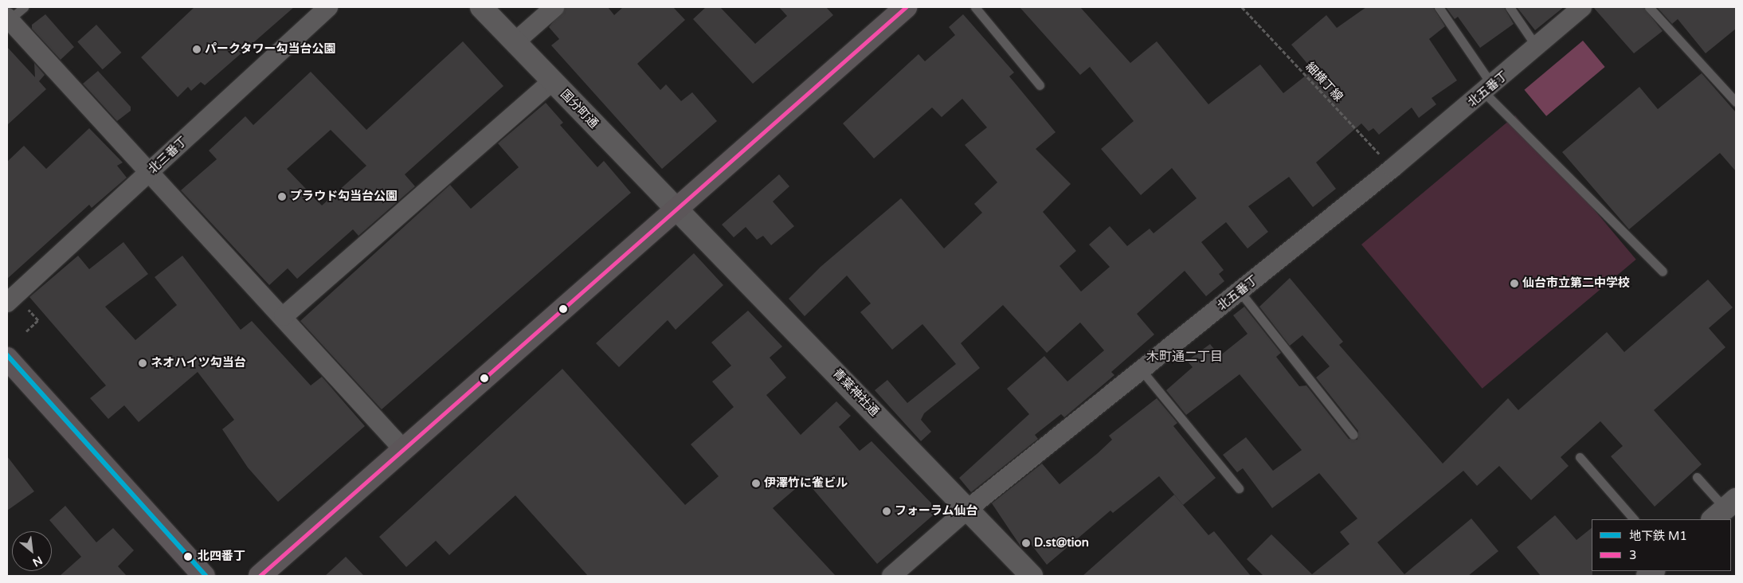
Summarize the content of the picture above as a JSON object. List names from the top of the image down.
{
  "streets": {
    "street": [
      "北五番丁",
      "国分町通",
      "北三番丁",
      "青葉神社通"
    ],
    "path": ["細横丁線"]
  },
  "crossings": [
    ["細横丁線", "北五番丁"],
    ["北五番丁", "青葉神社通"],
    ["国分町通", "青葉神社通"]
  ],
  "districts": ["木町通二丁目"],
  "places": [
    "パークタワー勾当台公園",
    "プラウド勾当台公園",
    "仙台市立第二中学校",
    "ネオハイツ勾当台",
    "伊澤竹に雀ビル",
    "フォーラム仙台",
    "D.st@tion",
    "北四番丁"
  ],
  "lines": ["transit line 3", "metro line M1"],
  "legend": ["地下鉄 M1", "3"],
  "north": "bottom right"
}
